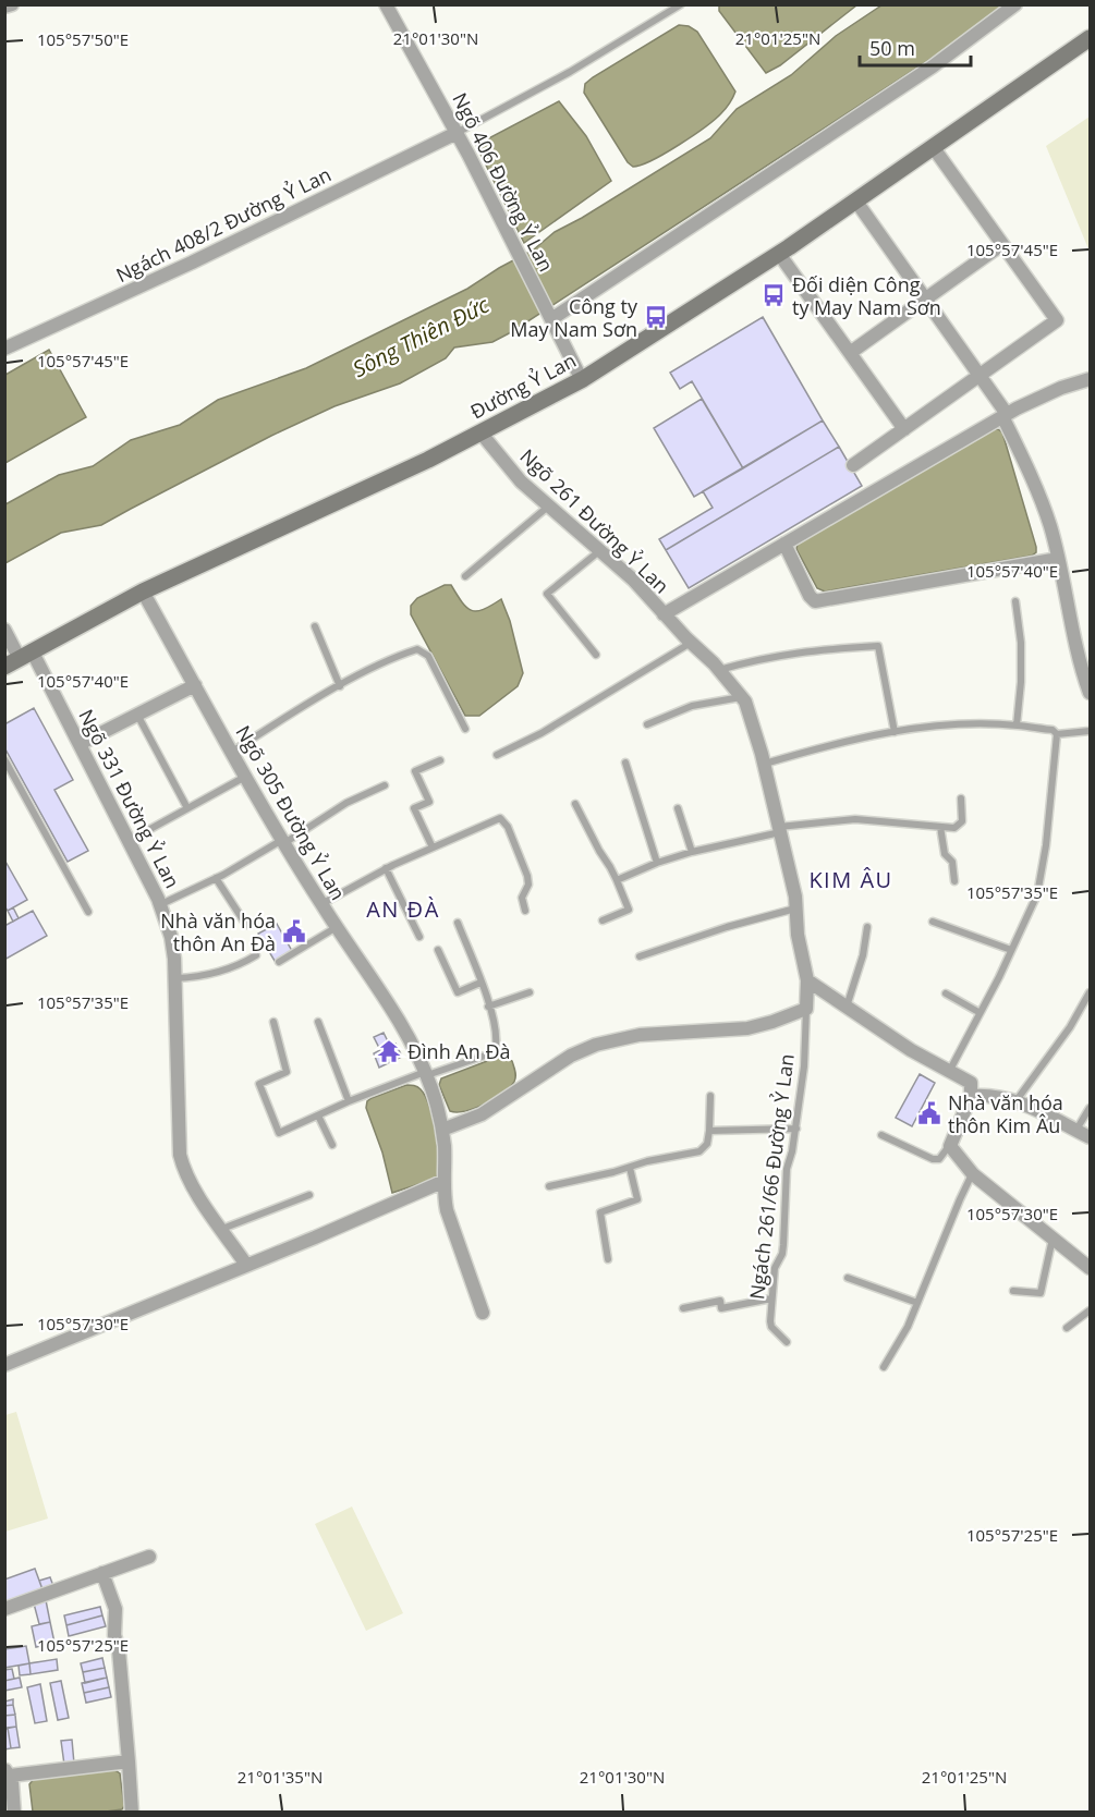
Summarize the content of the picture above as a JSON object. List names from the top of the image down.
{
  "streets": {
    "main road": ["Đường Ỷ Lan"],
    "street": [
      "Ngõ 406 Đường Ỷ Lan",
      "Ngách 408/2 Đường Ỷ Lan",
      "Ngõ 261 Đường Ỷ Lan",
      "Ngõ 331 Đường Ỷ Lan",
      "Ngõ 305 Đường Ỷ Lan"
    ],
    "lane": ["Ngách 261/66 Đường Ỷ Lan"]
  },
  "crossings": [
    ["Ngõ 406 Đường Ỷ Lan", "Ngách 408/2 Đường Ỷ Lan"],
    ["Ngõ 406 Đường Ỷ Lan", "Đường Ỷ Lan"],
    ["Đường Ỷ Lan", "Ngõ 261 Đường Ỷ Lan"],
    ["Đường Ỷ Lan", "Ngõ 331 Đường Ỷ Lan"],
    ["Đường Ỷ Lan", "Ngõ 305 Đường Ỷ Lan"],
    ["Ngõ 261 Đường Ỷ Lan", "Ngách 261/66 Đường Ỷ Lan"]
  ],
  "districts": ["KIM ÂU", "AN ĐÀ"],
  "water": ["Sông Thiên Đức"],
  "places": {
    "bus stop": ["Đối diện Công ty May Nam Sơn", "Công ty May Nam Sơn"],
    "public building": ["Nhà văn hóa thôn An Đà", "Nhà văn hóa thôn Kim Âu"],
    "temple": ["Đình An Đà"]
  },
  "scale_bar": "50 m",
  "coordinates": [
    "21°01'30\"N",
    "21°01'25\"N",
    "105°57'50\"E",
    "105°57'45\"E",
    "105°57'40\"E",
    "105°57'35\"E",
    "105°57'30\"E",
    "105°57'25\"E",
    "21°01'35\"N"
  ]
}
